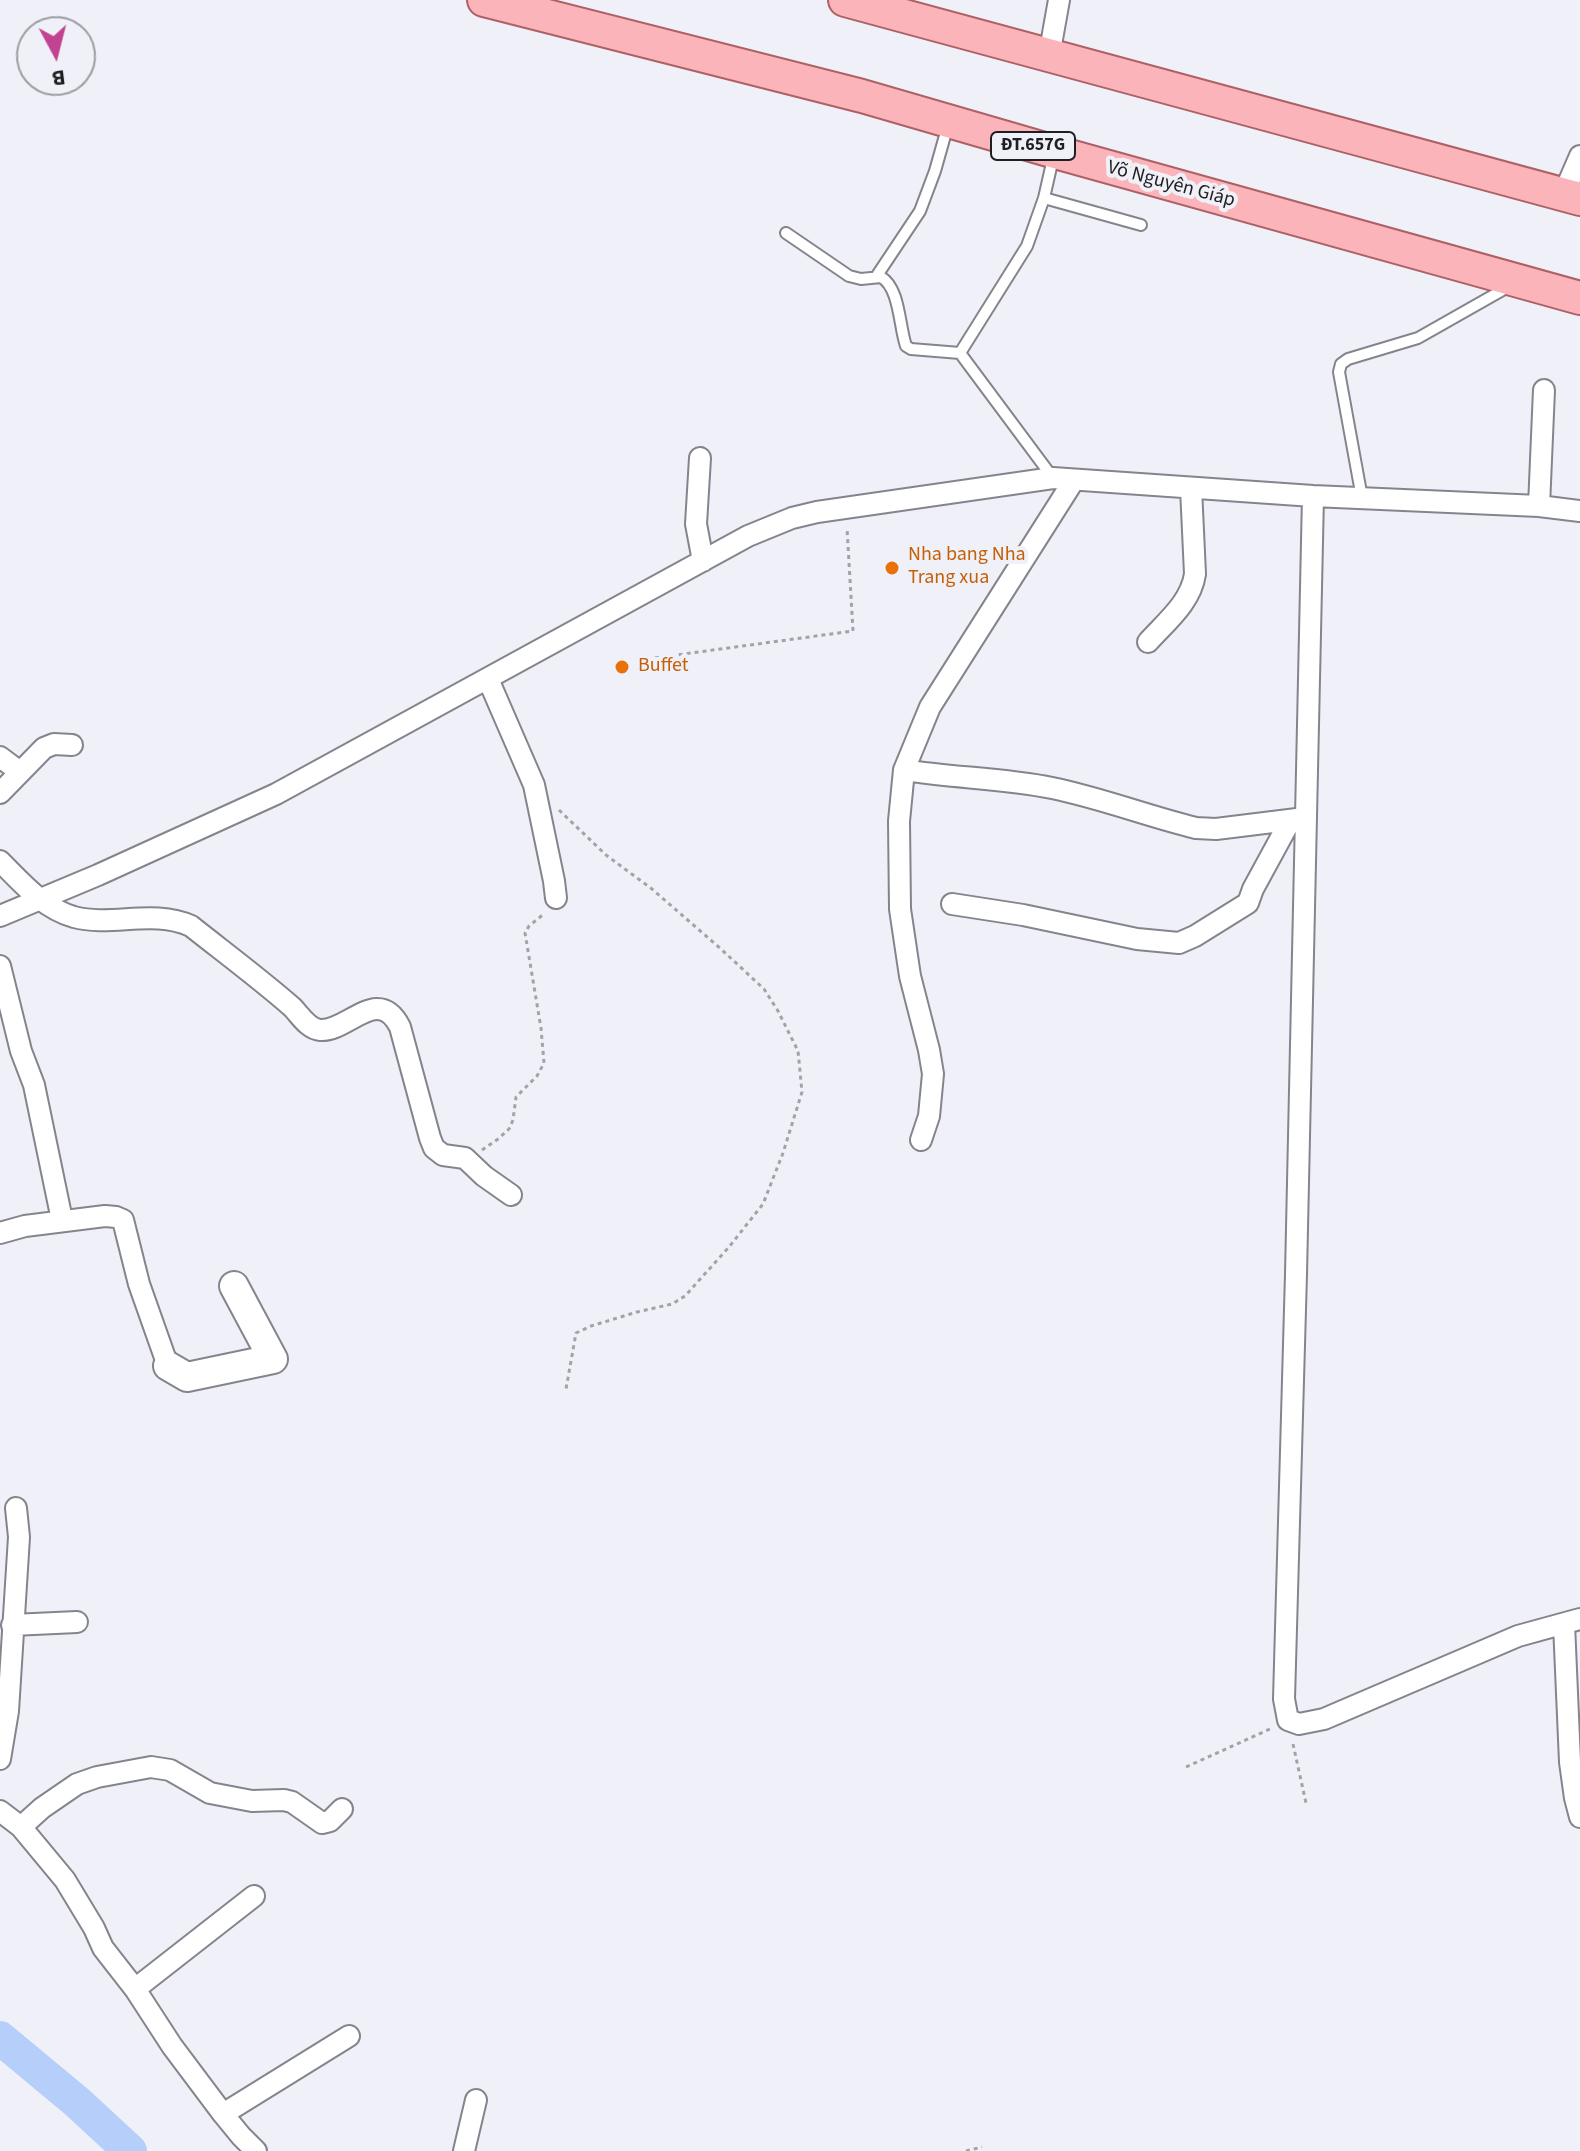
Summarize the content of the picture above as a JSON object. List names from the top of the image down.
{
  "streets": {
    "main road": ["ĐT.657G", "Võ Nguyên Giáp"]
  },
  "places": ["Nha bang Nha Trang xua", "Buffet"],
  "north": "bottom"
}
